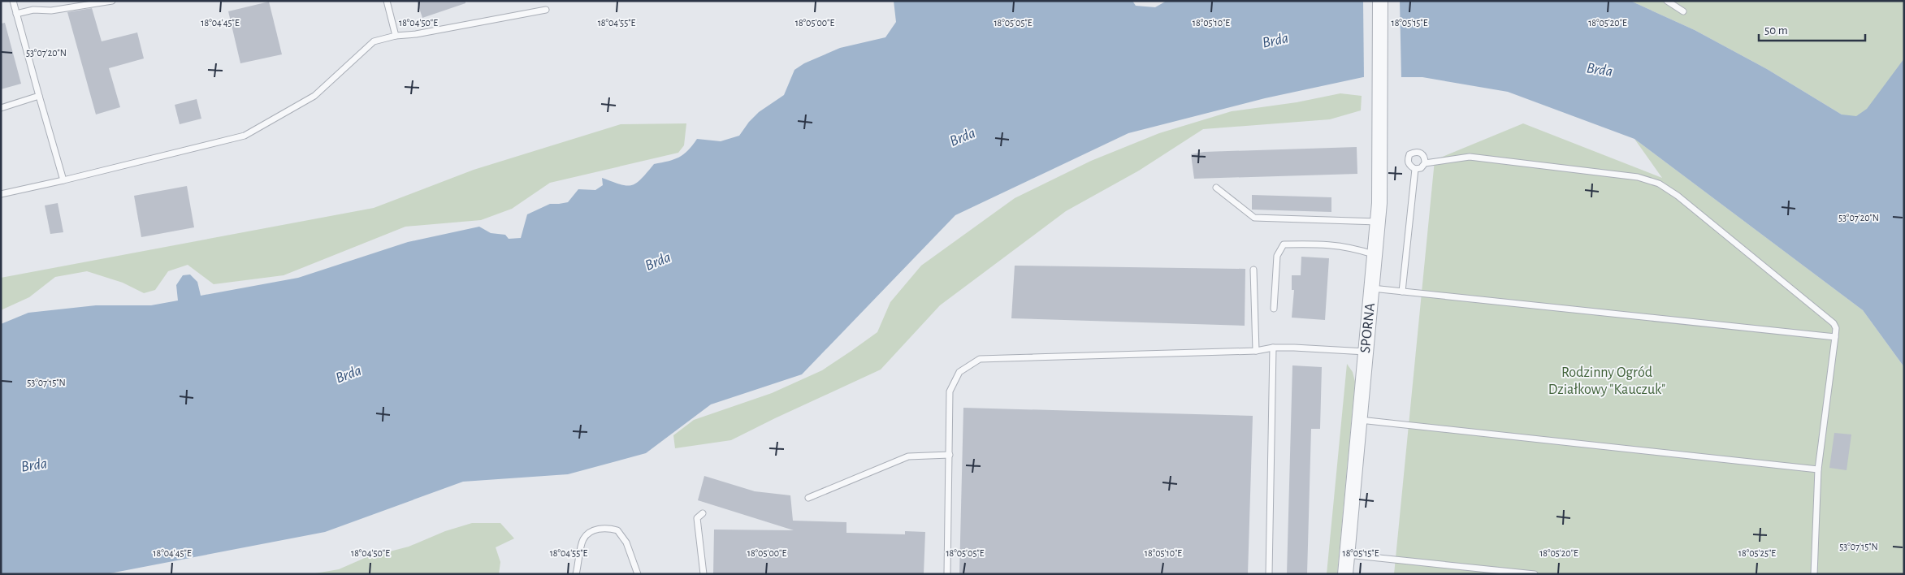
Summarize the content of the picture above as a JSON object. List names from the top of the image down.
{
  "streets": {
    "street": ["SPORNA"]
  },
  "water": ["Brda"],
  "parks": ["Rodzinny Ogród Działkowy \"Kauczuk\""],
  "scale_bar": "50 m",
  "coordinates": [
    "18°04'45\"E",
    "18°04'50\"E",
    "18°04'55\"E",
    "18°05'00\"E",
    "18°05'05\"E",
    "18°05'10\"E",
    "18°05'15\"E",
    "18°05'20\"E",
    "53°07'20\"N",
    "53°07'15\"N",
    "18°05'25\"E"
  ]
}
